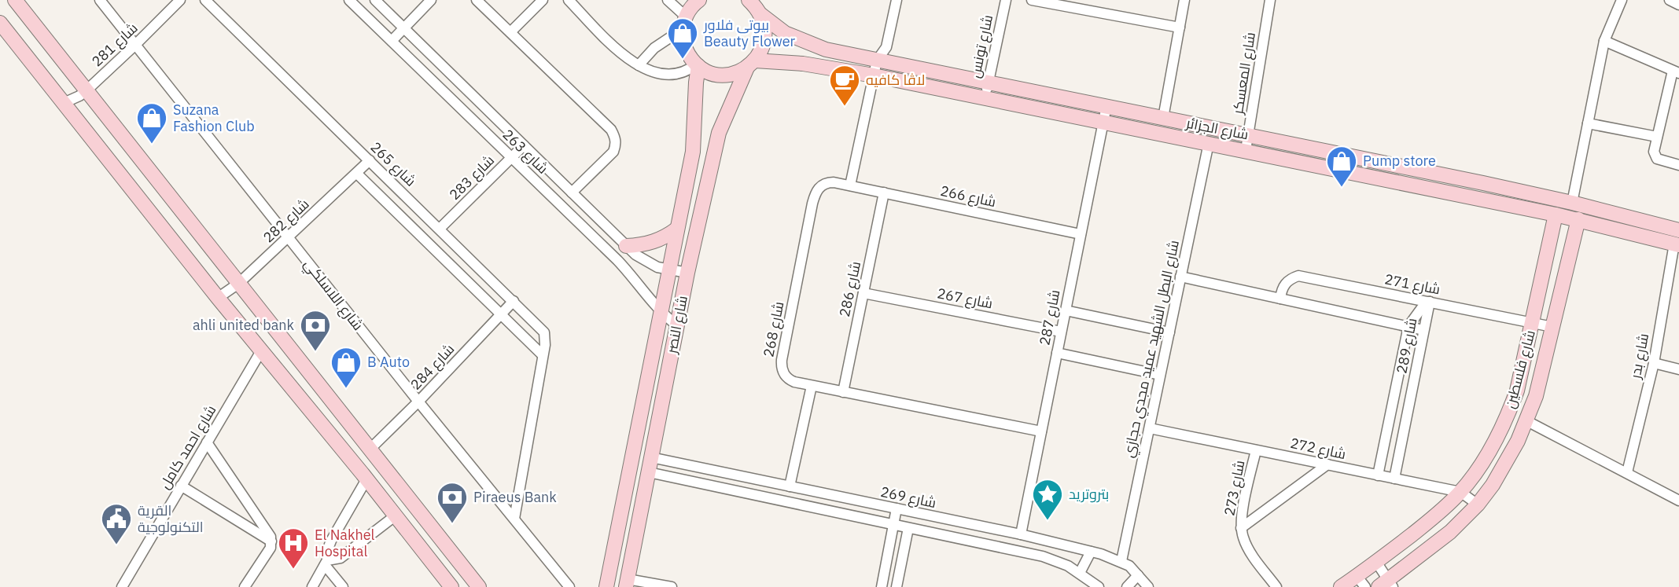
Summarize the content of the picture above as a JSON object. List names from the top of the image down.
{
  "streets": {
    "street": [
      "شارع 281",
      "شارع تونس",
      "شارع المعسكر",
      "شارع الجزائر",
      "شارع 263",
      "شارع 265",
      "شارع 283",
      "شارع 266",
      "شارع 282",
      "شارع 271",
      "شارع 286",
      "شارع اللاسلكي",
      "شارع 267",
      "شارع 287",
      "شارع النصر",
      "شارع 268",
      "شارع 289",
      "شارع البطل الشهيد عميد مجدي حجازي",
      "شارع بدر",
      "شارع 284",
      "شارع فلسطين",
      "شارع احمد كامل",
      "شارع 272",
      "شارع 273",
      "شارع 269"
    ]
  },
  "crossings": [
    ["شارع 281", "شارع اللاسلكي"],
    ["شارع تونس", "شارع الجزائر"],
    ["شارع المعسكر", "شارع الجزائر"],
    ["شارع الجزائر", "شارع 287"],
    ["شارع الجزائر", "شارع النصر"],
    ["شارع الجزائر", "شارع البطل الشهيد عميد مجدي حجازي"],
    ["شارع الجزائر", "شارع بدر"],
    ["شارع الجزائر", "شارع فلسطين"],
    ["شارع 263", "شارع 283"],
    ["شارع 263", "شارع النصر"],
    ["شارع 265", "شارع 283"],
    ["شارع 265", "شارع 282"],
    ["شارع 265", "شارع اللاسلكي"],
    ["شارع 265", "شارع 284"],
    ["شارع 266", "شارع 286"],
    ["شارع 266", "شارع 287"],
    ["شارع 266", "شارع 268"],
    ["شارع 282", "شارع اللاسلكي"],
    ["شارع 271", "شارع 289"],
    ["شارع 271", "شارع فلسطين"],
    ["شارع 286", "شارع 267"],
    ["شارع 286", "شارع 268"],
    ["شارع اللاسلكي", "شارع 284"],
    ["شارع 267", "شارع 287"],
    ["شارع 287", "شارع 268"],
    ["شارع 287", "شارع 269"],
    ["شارع النصر", "شارع 269"],
    ["شارع 289", "شارع 272"],
    ["شارع البطل الشهيد عميد مجدي حجازي", "شارع 272"],
    ["شارع البطل الشهيد عميد مجدي حجازي", "شارع 269"],
    ["شارع فلسطين", "شارع 272"],
    ["شارع 272", "شارع 273"]
  ],
  "places": {
    "shop": [
      "بيوتى فلاور Beauty Flower",
      "Suzana Fashion Club",
      "Pump store",
      "B Auto"
    ],
    "cafe": ["لاڤا كافيه"],
    "bank": ["ahli united bank", "Piraeus Bank"],
    "place": ["بتروتريد"],
    "public building": ["القرية التكنولوجية"],
    "hospital": ["El Nakhel Hospital"]
  }
}
